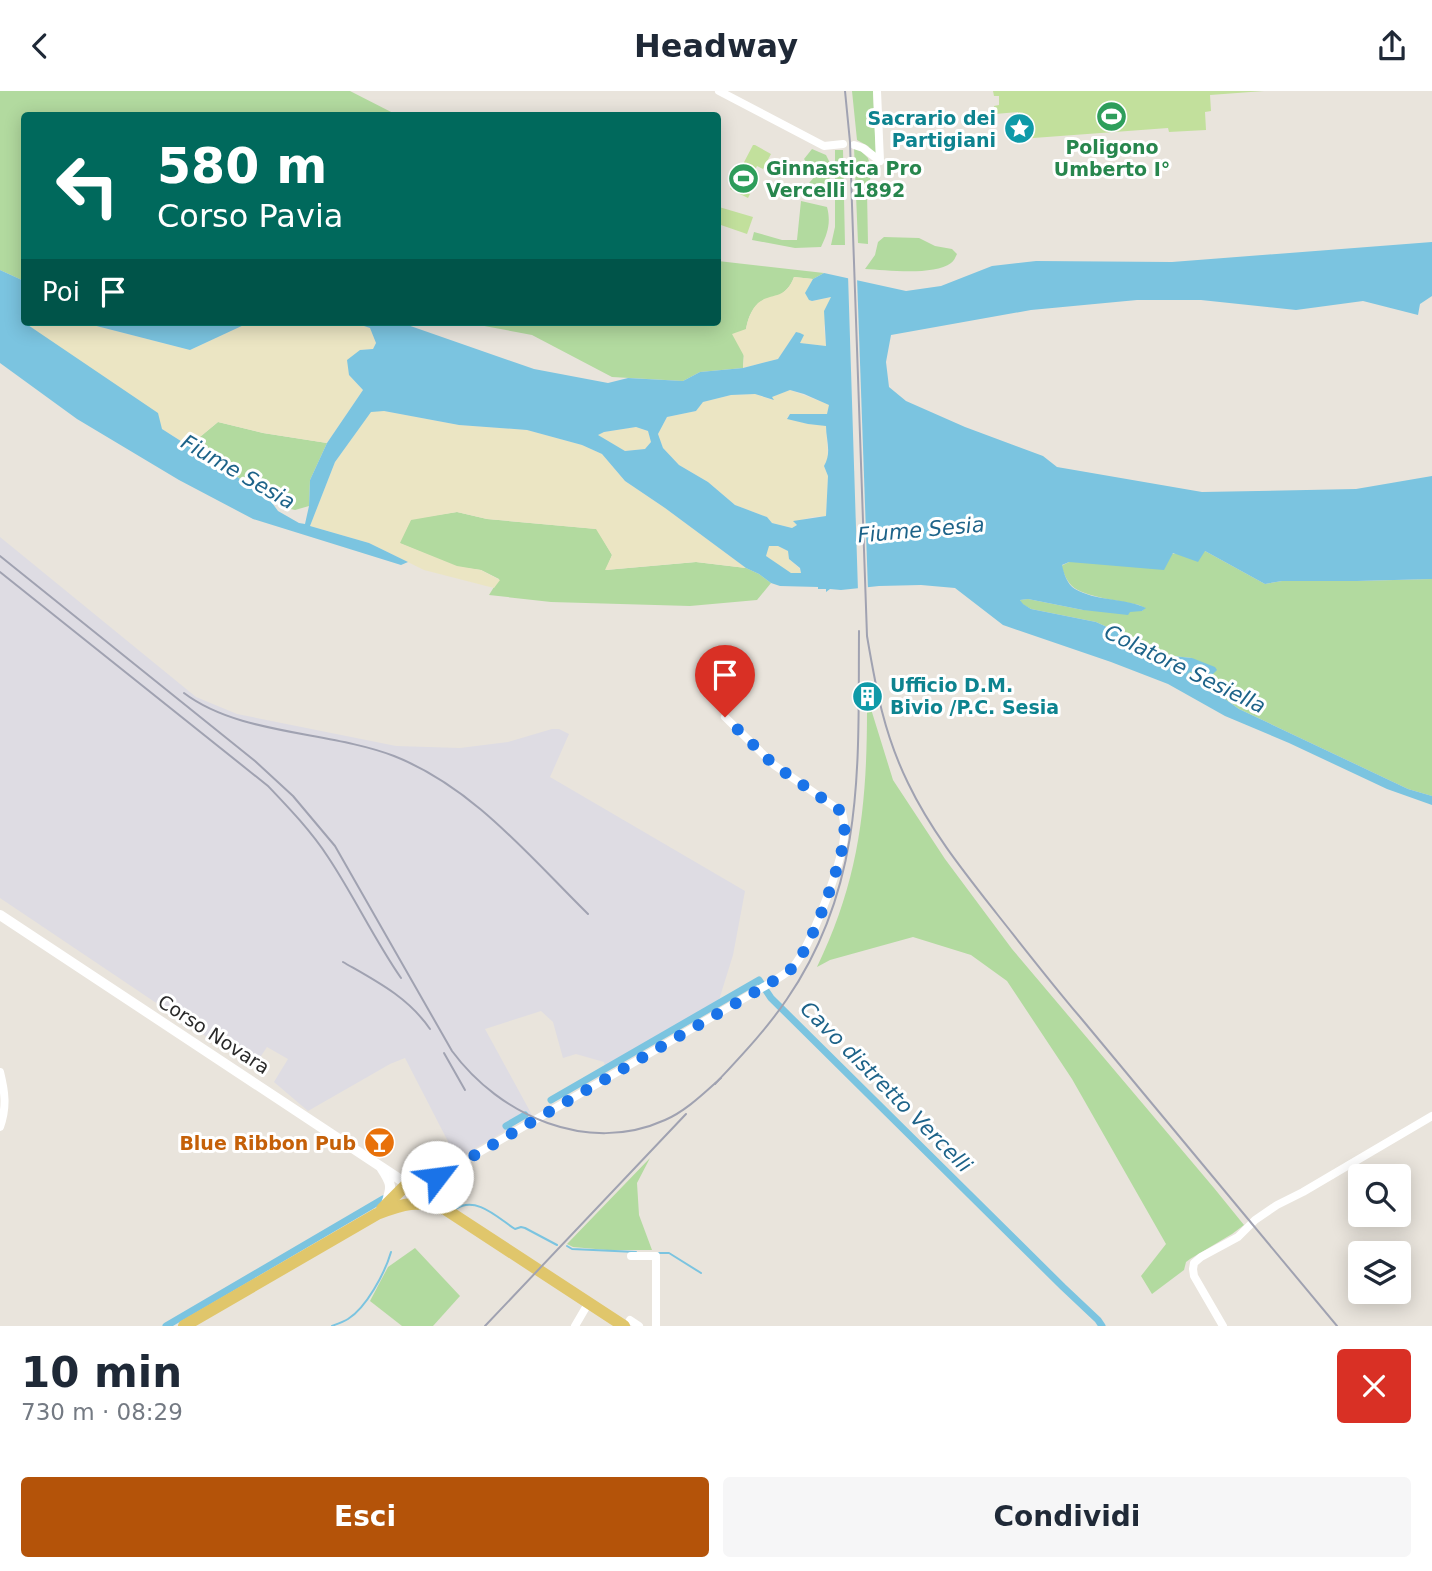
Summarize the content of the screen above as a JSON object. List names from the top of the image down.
{
  "streets": {
    "main road": ["Corso Novara"]
  },
  "water": ["Fiume Sesia", "Colatore Sesiella", "Cavo distretto Vercelli"],
  "places": {
    "sports": ["Poligono Umberto I°", "Ginnastica Pro Vercelli 1892"],
    "place": ["Sacrario dei Partigiani"],
    "building": ["Ufficio D.M. Bivio /P.C. Sesia"],
    "bar": ["Blue Ribbon Pub"]
  },
  "page": {
    "header": "Headway",
    "turn": ["580 m", "Corso Pavia"],
    "then": "Poi",
    "heading": ["10 min", "730 m · 08:29"],
    "buttons": ["Esci", "Condividi"]
  }
}
